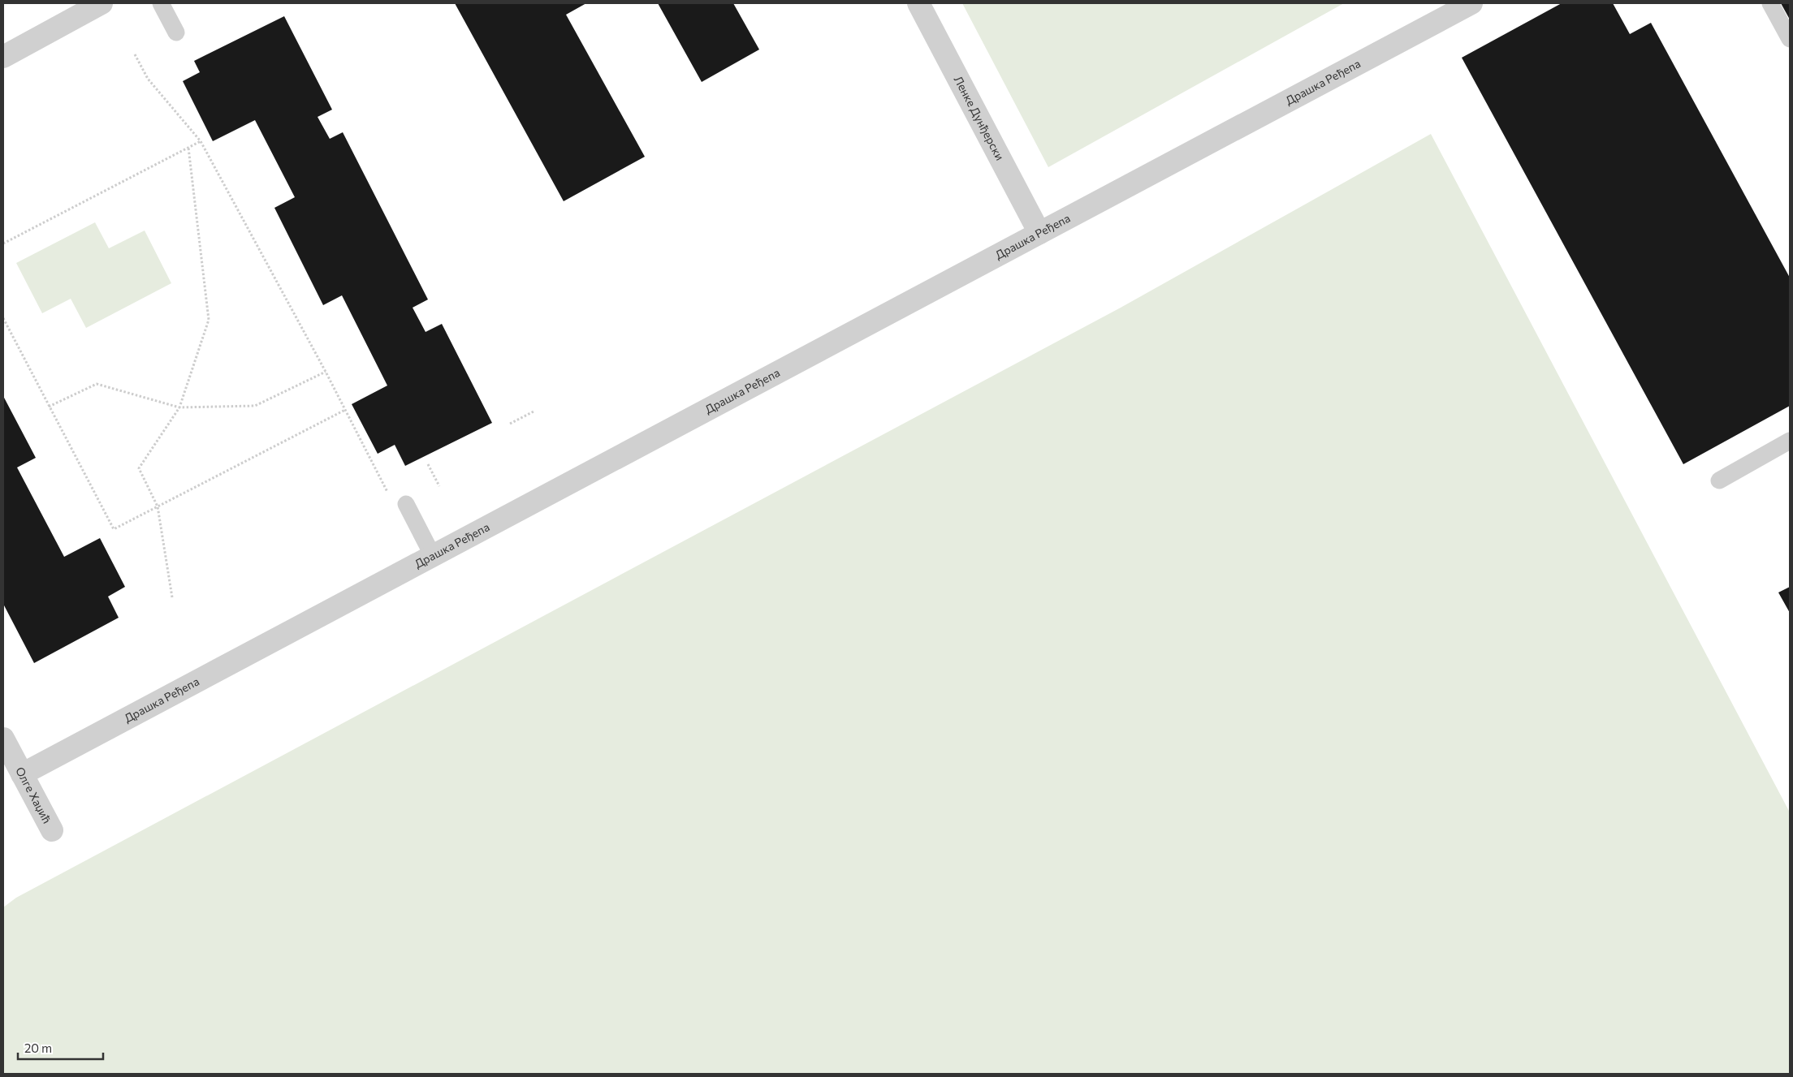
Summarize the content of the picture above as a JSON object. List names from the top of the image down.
{
  "streets": {
    "street": ["Драшка Ређепа", "Ленке Дунђерски", "Олге Хаџић"]
  },
  "crossings": [
    ["Драшка Ређепа", "Ленке Дунђерски"],
    ["Драшка Ређепа", "Олге Хаџић"]
  ],
  "scale_bar": "20 m"
}
